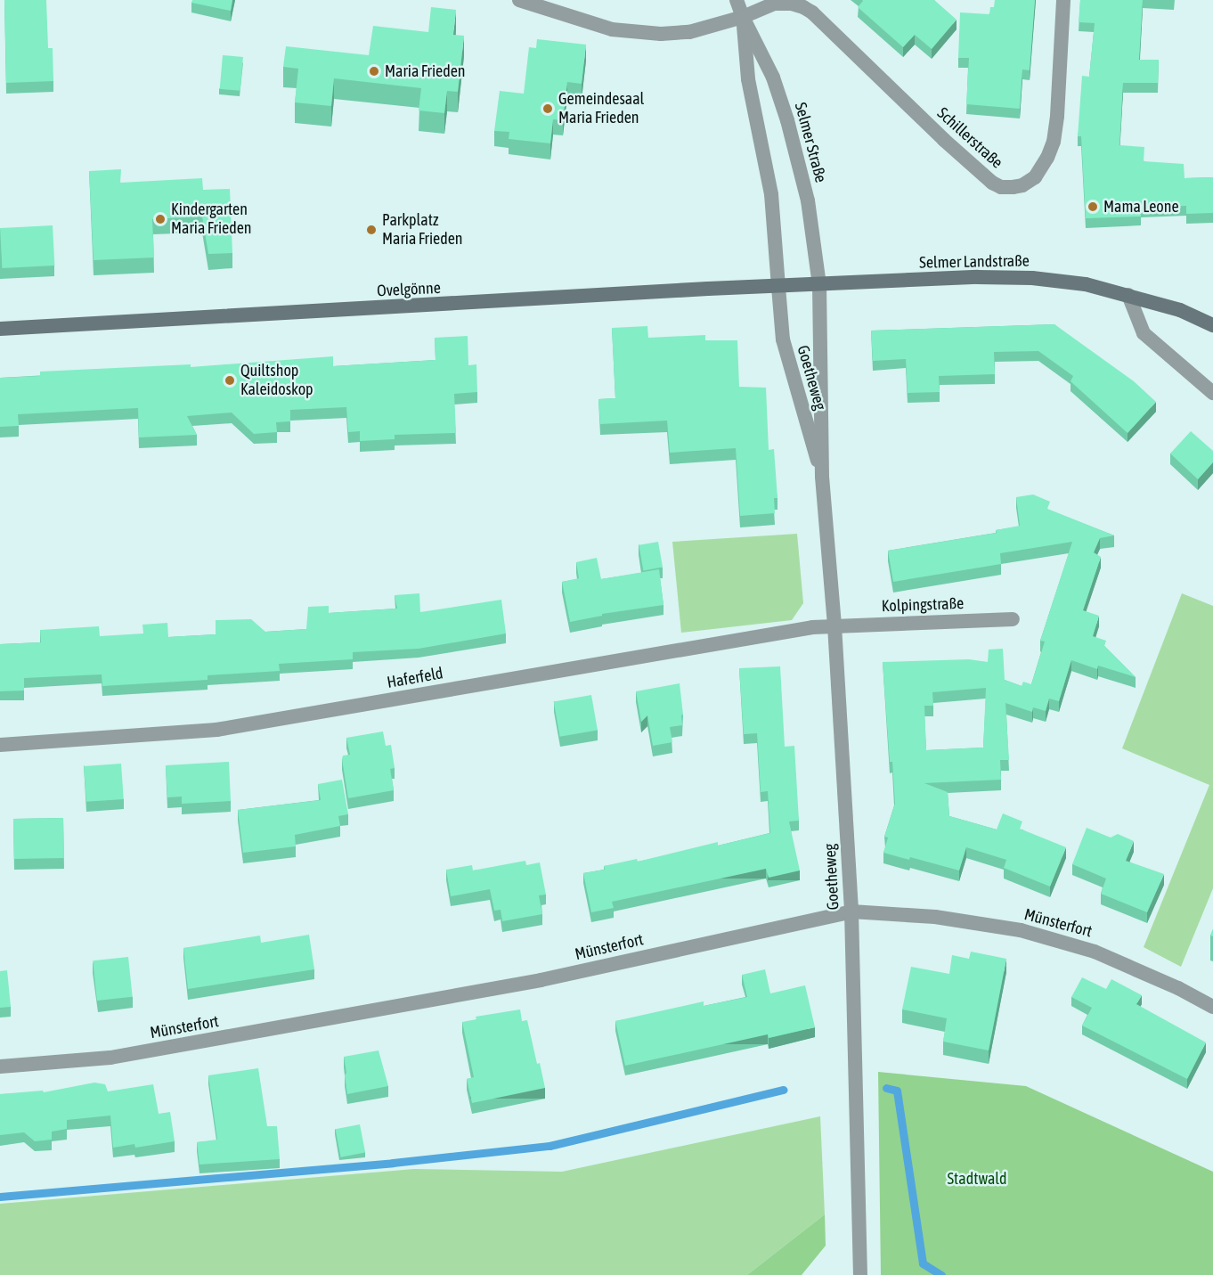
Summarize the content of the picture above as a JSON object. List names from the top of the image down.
{
  "streets": {
    "main road": ["Selmer Landstraße", "Ovelgönne"],
    "street": [
      "Schillerstraße",
      "Selmer Straße",
      "Goetheweg",
      "Kolpingstraße",
      "Haferfeld",
      "Münsterfort"
    ]
  },
  "crossings": [
    ["Schillerstraße", "Selmer Straße"],
    ["Selmer Straße", "Selmer Landstraße"],
    ["Selmer Straße", "Ovelgönne"],
    ["Selmer Straße", "Goetheweg"],
    ["Selmer Landstraße", "Ovelgönne"],
    ["Selmer Landstraße", "Goetheweg"],
    ["Ovelgönne", "Goetheweg"],
    ["Goetheweg", "Kolpingstraße"],
    ["Goetheweg", "Haferfeld"],
    ["Goetheweg", "Münsterfort"],
    ["Kolpingstraße", "Haferfeld"]
  ],
  "parks": ["Stadtwald"],
  "places": [
    "Maria Frieden",
    "Gemeindesaal Maria Frieden",
    "Mama Leone",
    "Kindergarten Maria Frieden",
    "Parkplatz Maria Frieden",
    "Quiltshop Kaleidoskop"
  ]
}
